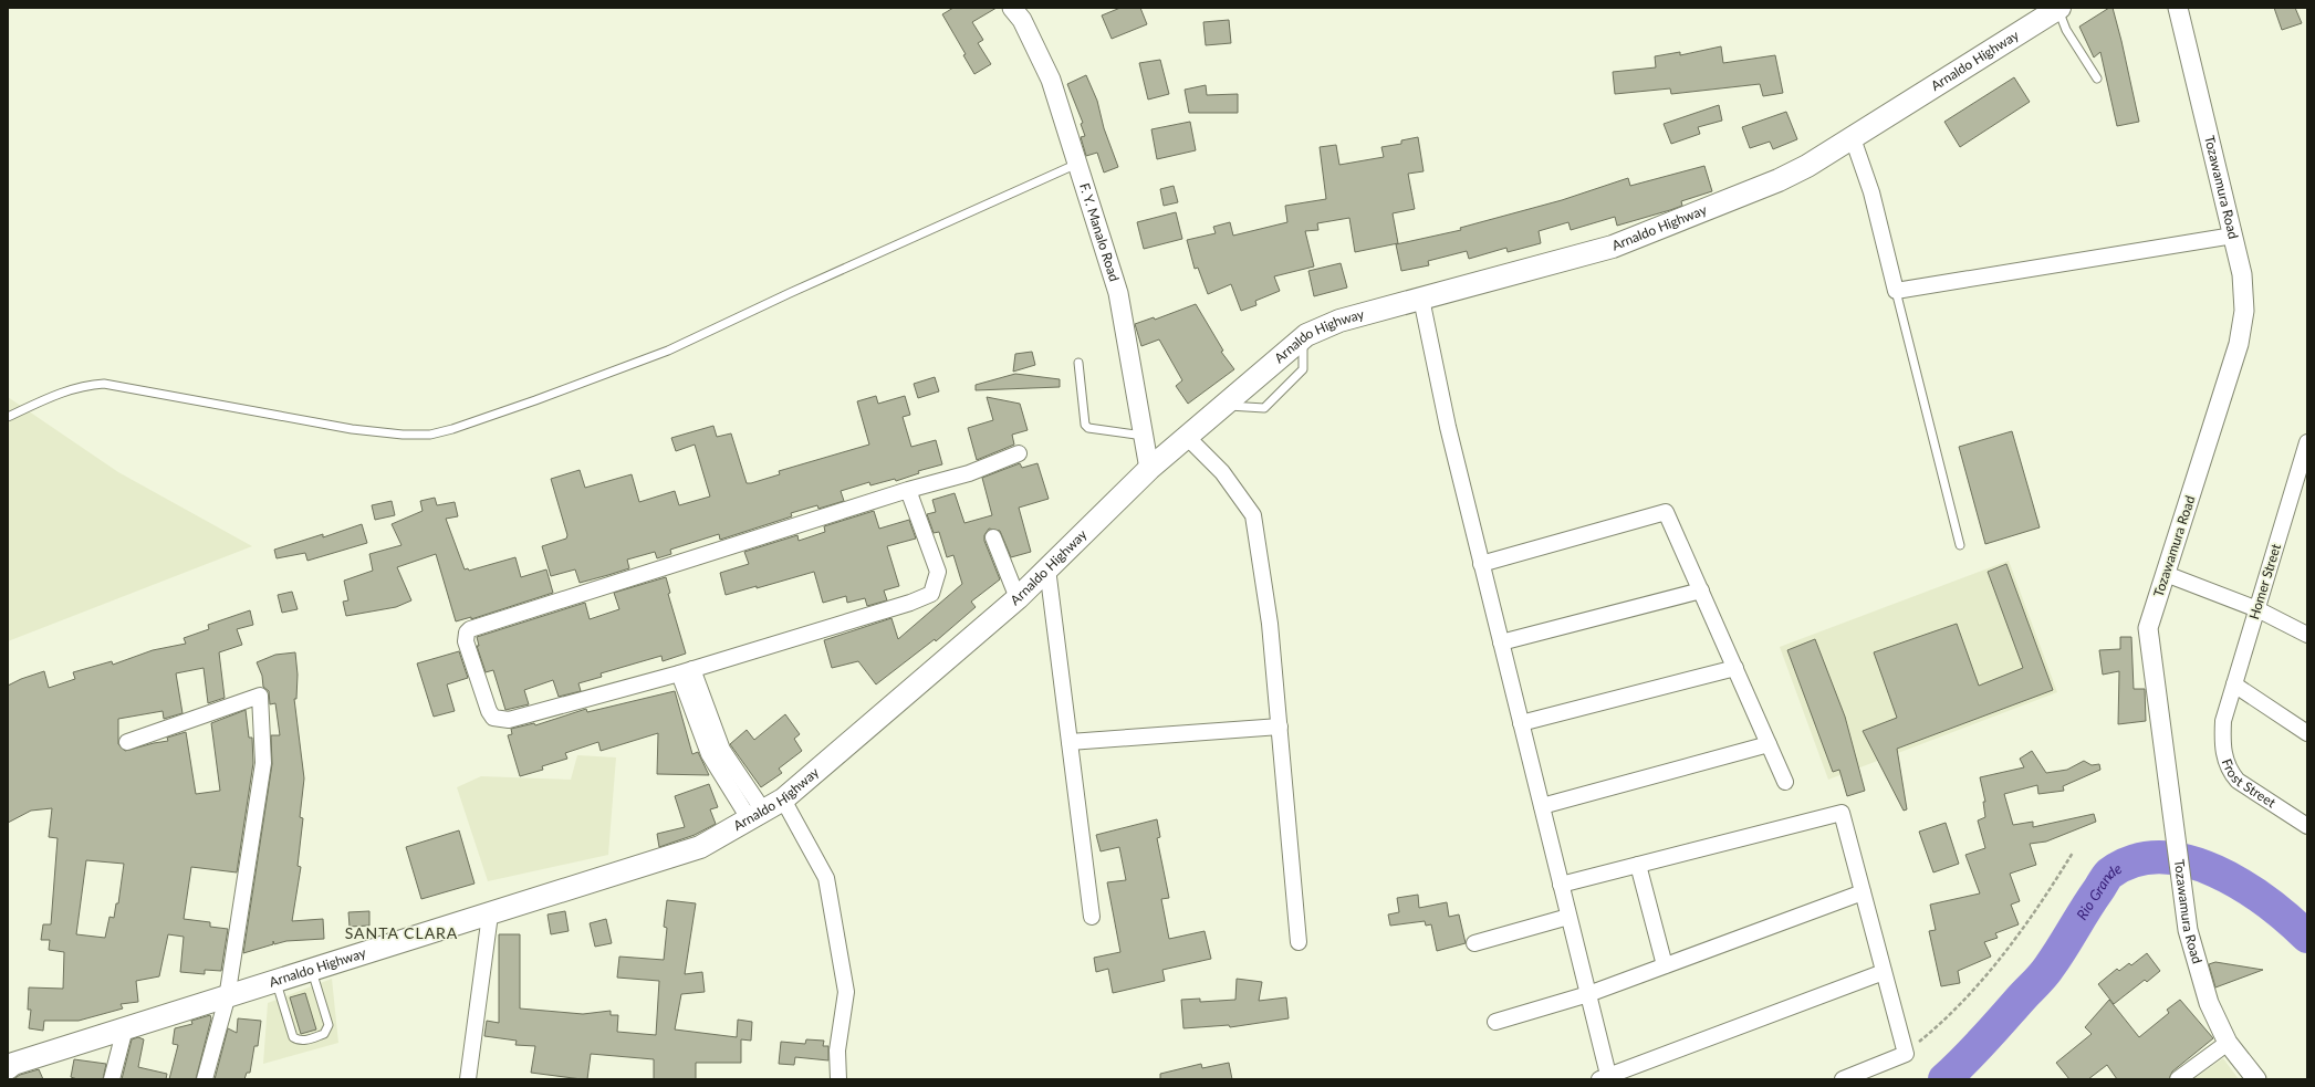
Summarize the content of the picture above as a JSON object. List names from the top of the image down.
{
  "streets": {
    "main road": ["Arnaldo Highway"],
    "street": [
      "Tozawamura Road",
      "F. Y. Manalo Road",
      "Homer Street",
      "Frost Street"
    ]
  },
  "crossings": [
    ["Arnaldo Highway", "F. Y. Manalo Road"],
    ["Homer Street", "Frost Street"]
  ],
  "districts": ["SANTA CLARA"],
  "water": ["Rio Grande"]
}
